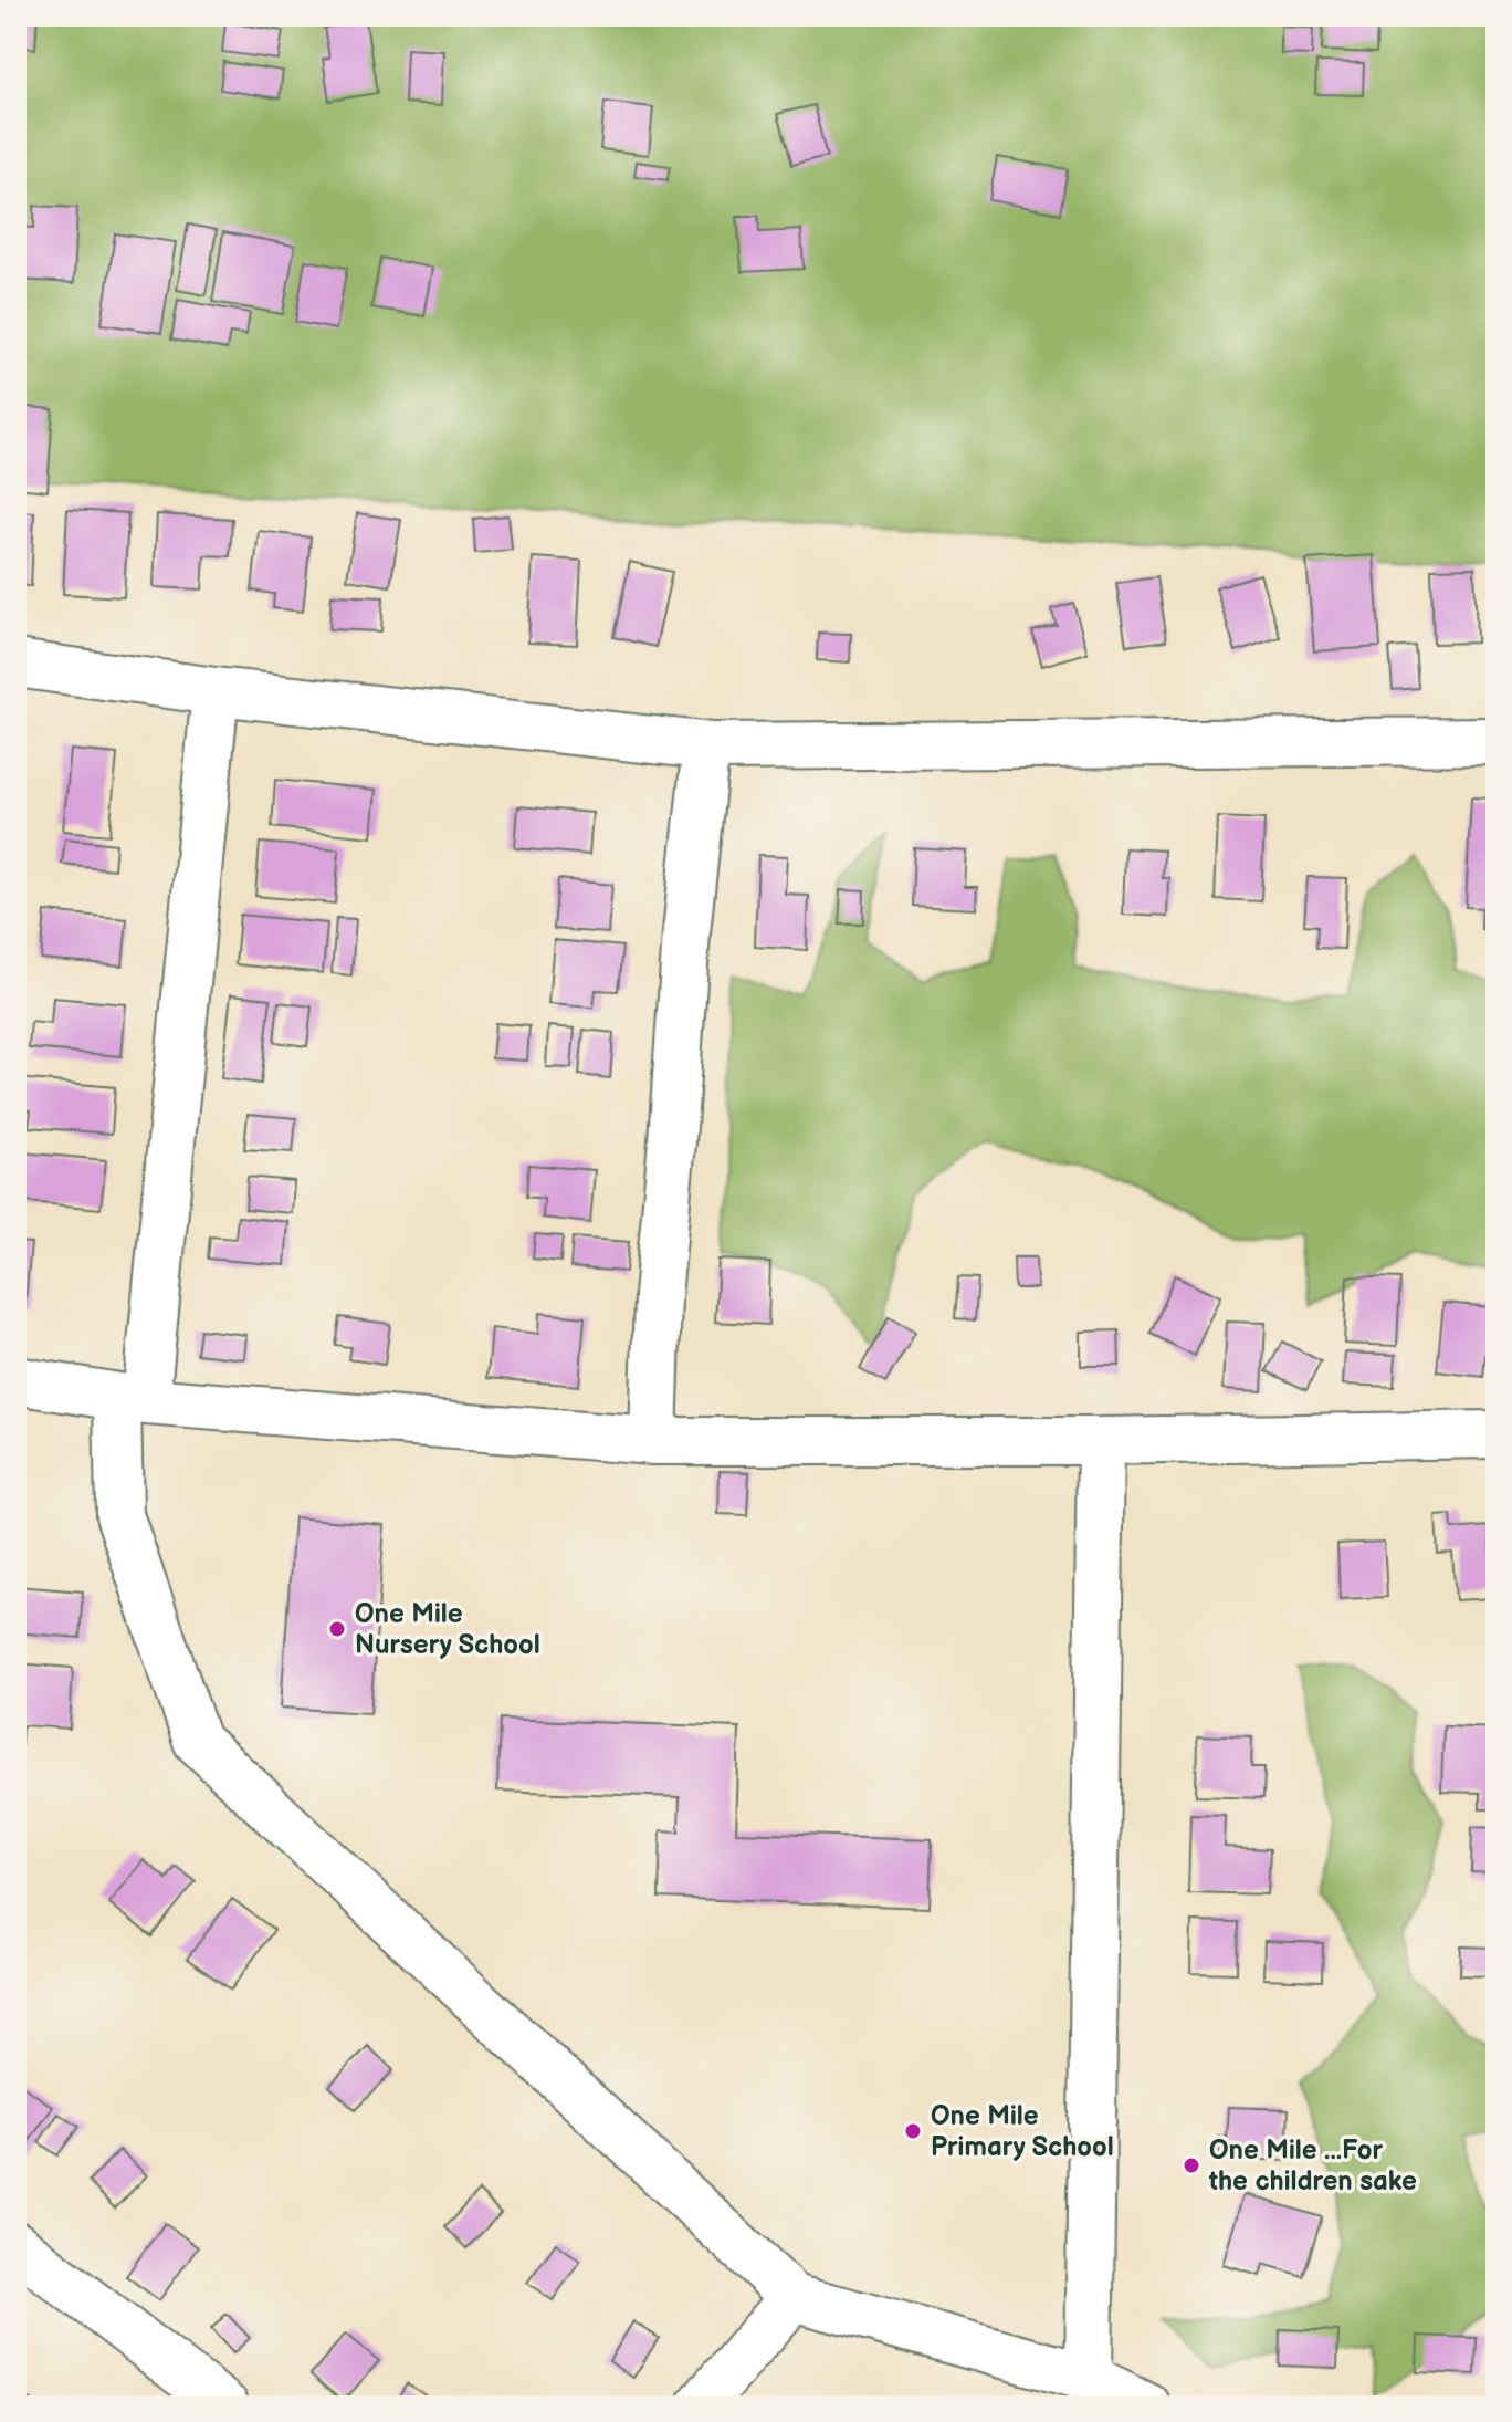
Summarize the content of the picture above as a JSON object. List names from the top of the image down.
{
  "places": ["One Mile Nursery School", "One Mile Primary School", "One Mile ...For the children sake"]
}
